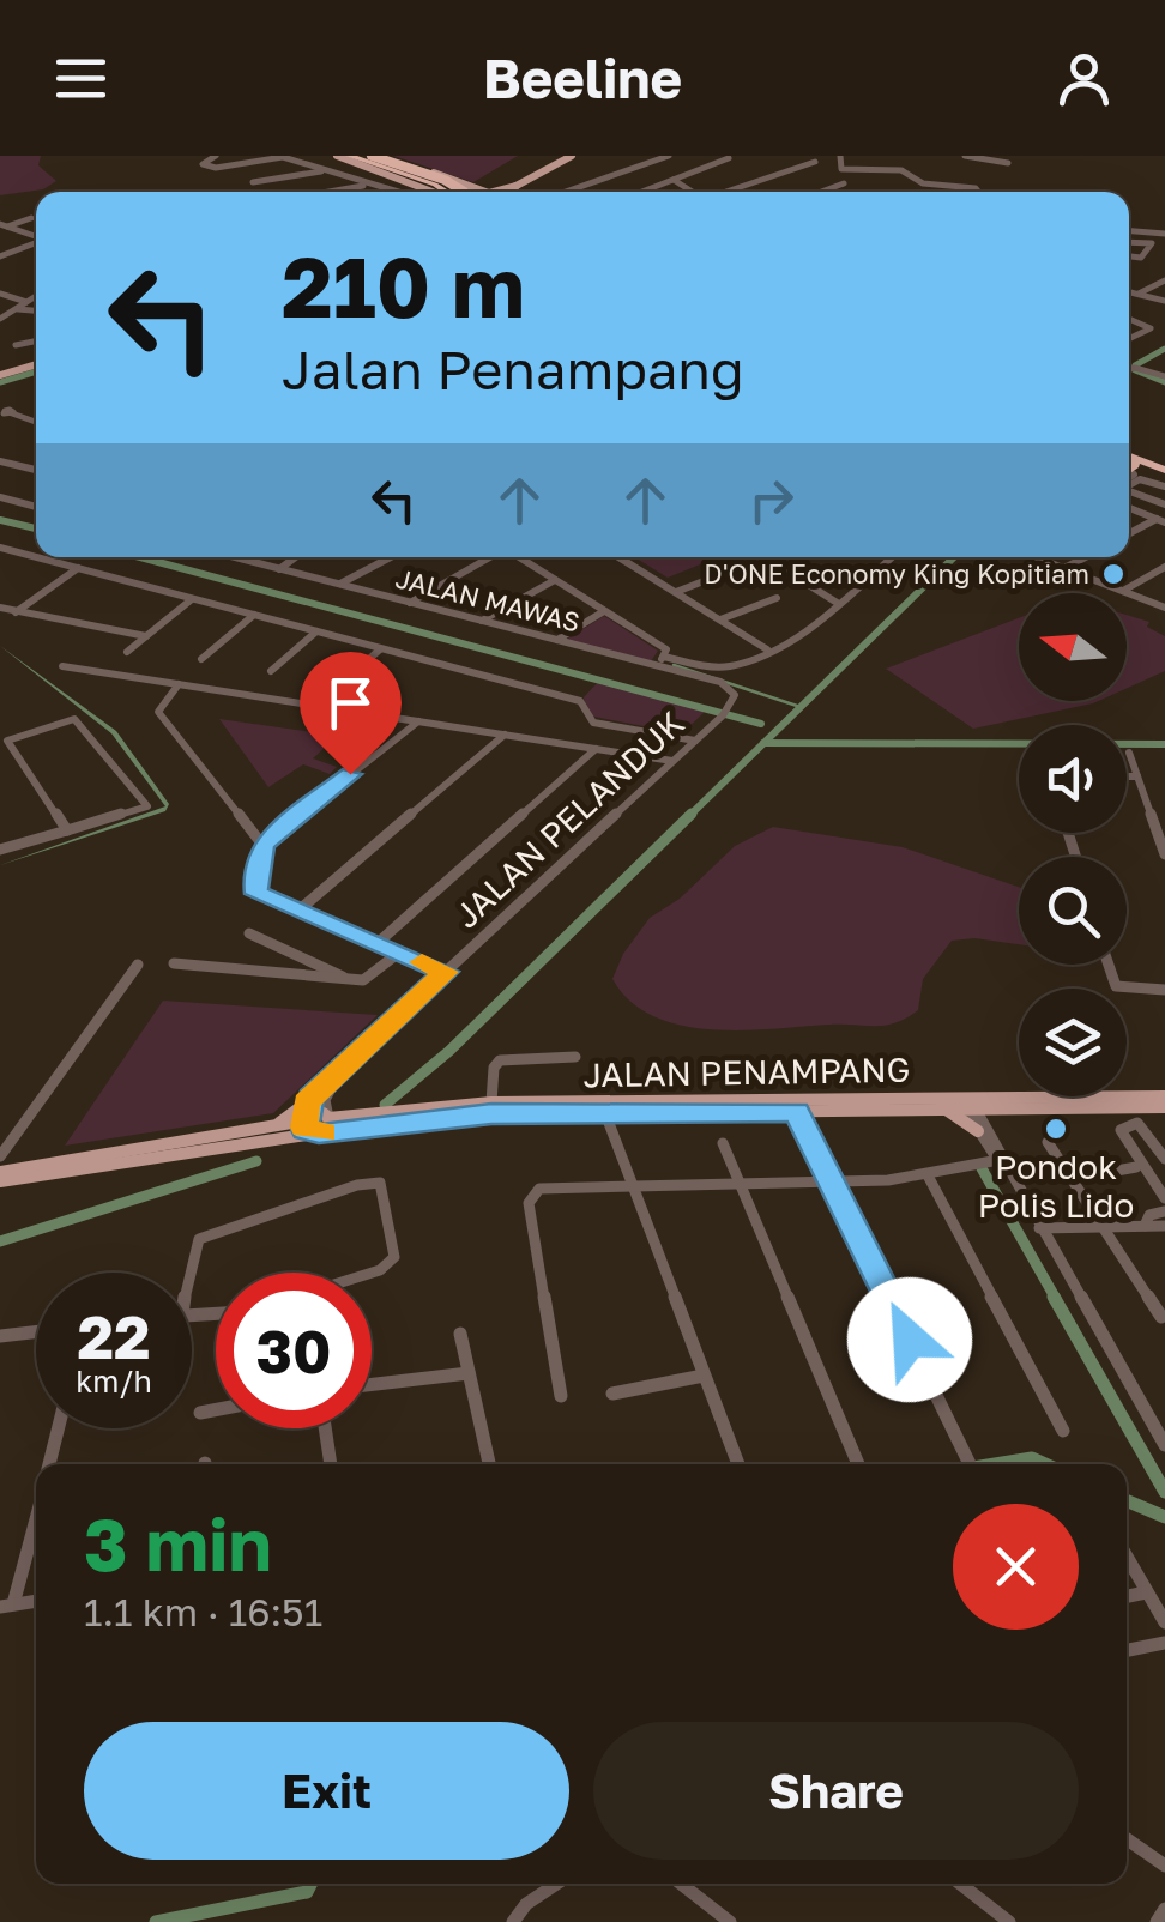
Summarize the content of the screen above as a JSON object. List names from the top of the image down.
{
  "streets": {
    "main road": ["JALAN PENAMPANG"],
    "street": ["JALAN MAWAS", "JALAN PELANDUK"]
  },
  "crossings": [
    ["JALAN MAWAS", "JALAN PELANDUK"],
    ["JALAN PELANDUK", "JALAN PENAMPANG"]
  ],
  "places": ["D'ONE Economy King Kopitiam", "Pondok Polis Lido"],
  "north": "left",
  "page": {
    "header": "Beeline",
    "turn": ["210 m", "Jalan Penampang"],
    "speed": "22 km/h",
    "limit": "30",
    "heading": ["3 min", "1.1 km · 16:51"],
    "buttons": ["Exit", "Share"]
  }
}
